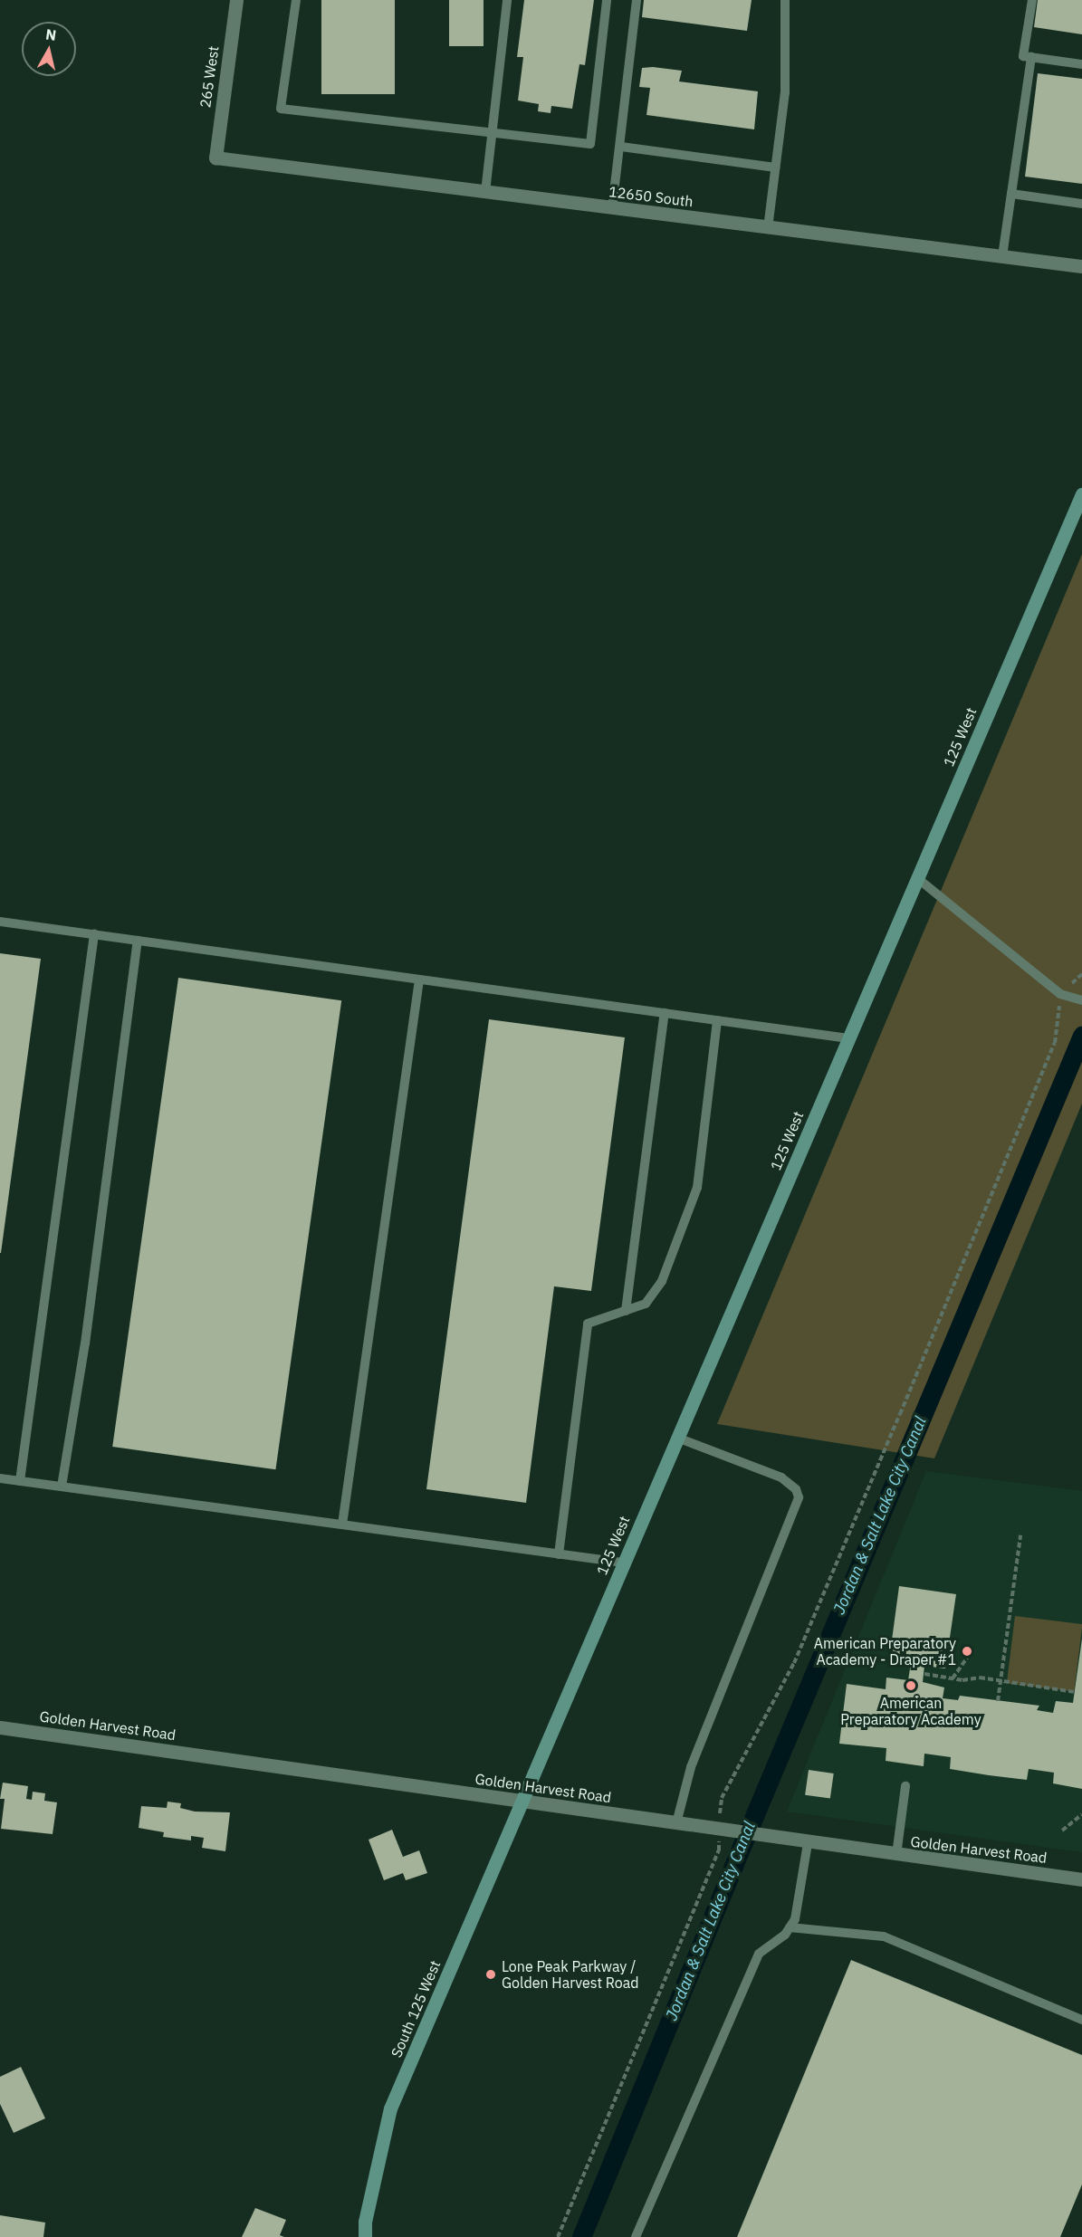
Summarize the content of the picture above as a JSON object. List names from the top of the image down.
{
  "streets": {
    "main road": ["125 West", "South 125 West"],
    "street": ["265 West", "12650 South", "Golden Harvest Road"]
  },
  "crossings": [
    ["265 West", "12650 South"],
    ["125 West", "Golden Harvest Road"],
    ["125 West", "South 125 West"],
    ["Golden Harvest Road", "South 125 West"]
  ],
  "water": ["Jordan & Salt Lake City Canal"],
  "places": ["American Preparatory Academy - Draper #1", "American Preparatory Academy", "Lone Peak Parkway / Golden Harvest Road"],
  "north": "top"
}
